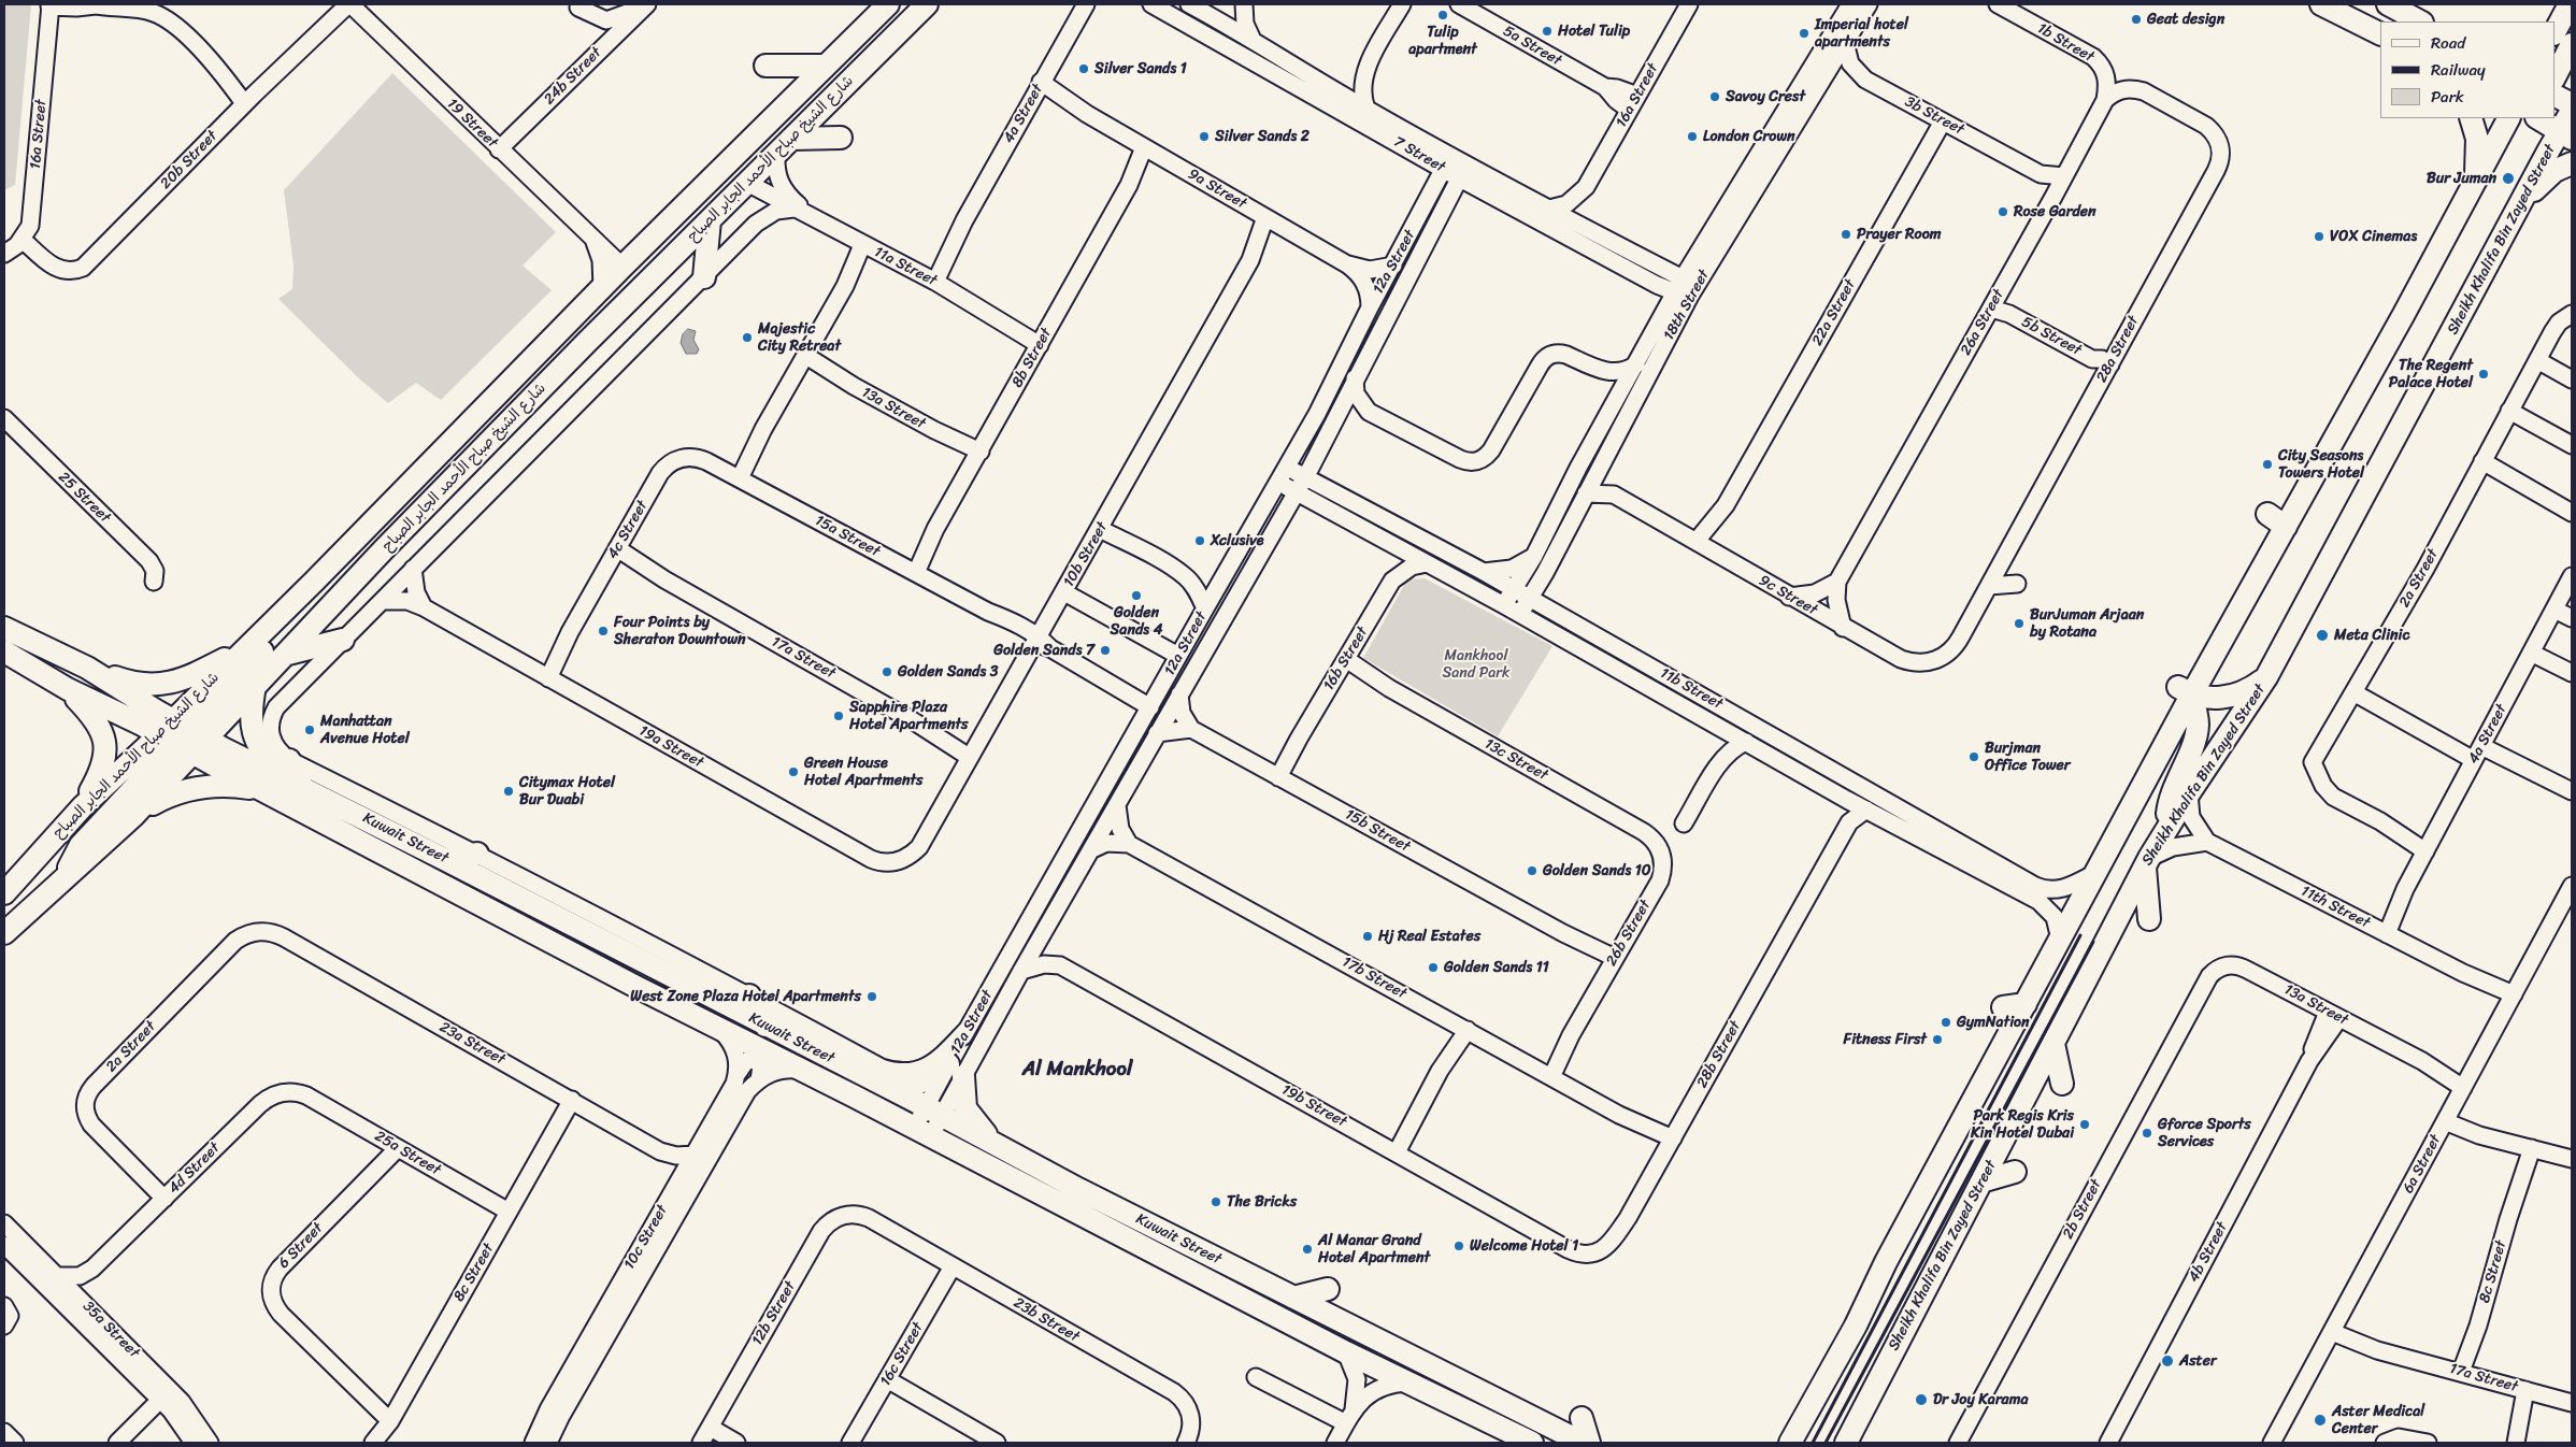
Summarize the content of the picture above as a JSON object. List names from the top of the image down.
{
  "streets": {
    "main road": ["شارع الشيخ صباح الأحمد الجابر الصباح", "Sheikh Khalifa Bin Zayed Street", "Kuwait Street"],
    "street": [
      "1b Street",
      "5a Street",
      "24b Street",
      "16a Street",
      "4a Street",
      "3b Street",
      "19 Street",
      "7 Street",
      "20b Street",
      "9a Street",
      "12a Street",
      "11a Street",
      "18th Street",
      "22a Street",
      "26a Street",
      "5b Street",
      "28a Street",
      "8b Street",
      "13a Street",
      "25 Street",
      "4c Street",
      "15a Street",
      "10b Street",
      "2a Street",
      "9c Street",
      "17a Street",
      "16b Street",
      "11b Street",
      "19a Street",
      "13c Street",
      "15b Street",
      "11th Street",
      "26b Street",
      "17b Street",
      "23a Street",
      "28b Street",
      "19b Street",
      "25a Street",
      "6a Street",
      "4d Street",
      "2b Street",
      "10c Street",
      "6 Street",
      "4b Street",
      "8c Street",
      "12b Street",
      "23b Street",
      "35a Street",
      "16c Street"
    ]
  },
  "crossings": [
    ["1b Street", "26a Street"],
    ["1b Street", "28a Street"],
    ["5a Street", "16a Street"],
    ["24b Street", "19 Street"],
    ["16a Street", "7 Street"],
    ["16a Street", "20b Street"],
    ["4a Street", "9a Street"],
    ["4a Street", "11a Street"],
    ["4a Street", "2a Street"],
    ["4a Street", "11th Street"],
    ["3b Street", "18th Street"],
    ["3b Street", "22a Street"],
    ["3b Street", "26a Street"],
    ["19 Street", "شارع الشيخ صباح الأحمد الجابر الصباح"],
    ["19 Street", "20b Street"],
    ["7 Street", "12a Street"],
    ["7 Street", "18th Street"],
    ["شارع الشيخ صباح الأحمد الجابر الصباح", "11a Street"],
    ["شارع الشيخ صباح الأحمد الجابر الصباح", "Kuwait Street"],
    ["9a Street", "12a Street"],
    ["9a Street", "8b Street"],
    ["9a Street", "10b Street"],
    ["12a Street", "15a Street"],
    ["12a Street", "11b Street"],
    ["12a Street", "Kuwait Street"],
    ["12a Street", "17b Street"],
    ["11a Street", "8b Street"],
    ["18th Street", "9c Street"],
    ["18th Street", "11b Street"],
    ["22a Street", "9c Street"],
    ["26a Street", "5b Street"],
    ["26a Street", "28a Street"],
    ["5b Street", "28a Street"],
    ["28a Street", "9c Street"],
    ["8b Street", "13a Street"],
    ["8b Street", "15a Street"],
    ["13a Street", "6a Street"],
    ["13a Street", "2b Street"],
    ["13a Street", "4b Street"],
    ["4c Street", "15a Street"],
    ["4c Street", "17a Street"],
    ["4c Street", "19a Street"],
    ["15a Street", "10b Street"],
    ["10b Street", "17a Street"],
    ["10b Street", "19a Street"],
    ["2a Street", "23a Street"],
    ["2a Street", "4d Street"],
    ["17a Street", "6a Street"],
    ["17a Street", "8c Street"],
    ["16b Street", "11b Street"],
    ["16b Street", "13c Street"],
    ["16b Street", "15b Street"],
    ["11b Street", "28b Street"],
    ["13c Street", "26b Street"],
    ["15b Street", "26b Street"],
    ["11th Street", "6a Street"],
    ["26b Street", "17b Street"],
    ["17b Street", "28b Street"],
    ["23a Street", "10c Street"],
    ["23a Street", "8c Street"],
    ["28b Street", "19b Street"],
    ["25a Street", "4d Street"],
    ["25a Street", "6 Street"],
    ["25a Street", "8c Street"],
    ["4d Street", "35a Street"],
    ["6 Street", "8c Street"],
    ["12b Street", "23b Street"],
    ["23b Street", "16c Street"]
  ],
  "districts": ["Al Mankhool"],
  "parks": ["Mankhool Sand Park"],
  "places": [
    "Tulip apartment",
    "Geat design",
    "Hotel Tulip",
    "Imperial hotel apartments",
    "Silver Sands 1",
    "Savoy Crest",
    "Silver Sands 2",
    "London Crown",
    "Bur Juman",
    "Rose Garden",
    "Prayer Room",
    "VOX Cinemas",
    "Majestic City Retreat",
    "The Regent Palace Hotel",
    "City Seasons Towers Hotel",
    "Xclusive",
    "Golden Sands 4",
    "BurJuman Arjaan by Rotana",
    "Four Points by Sheraton Downtown",
    "Meta Clinic",
    "Golden Sands 7",
    "Golden Sands 3",
    "Sapphire Plaza Hotel Apartments",
    "Manhattan Avenue Hotel",
    "Burjman Office Tower",
    "Green House Hotel Apartments",
    "Citymax Hotel Bur Duabi",
    "Golden Sands 10",
    "Hj Real Estates",
    "Golden Sands 11",
    "West Zone Plaza Hotel Apartments",
    "GymNation",
    "Fitness First",
    "Park Regis Kris Kin Hotel Dubai",
    "Gforce Sports Services",
    "The Bricks",
    "Welcome Hotel 1",
    "Al Manar Grand Hotel Apartment",
    "Aster",
    "Dr Joy Karama",
    "Aster Medical Center"
  ],
  "legend": ["Road", "Railway", "Park"]
}
